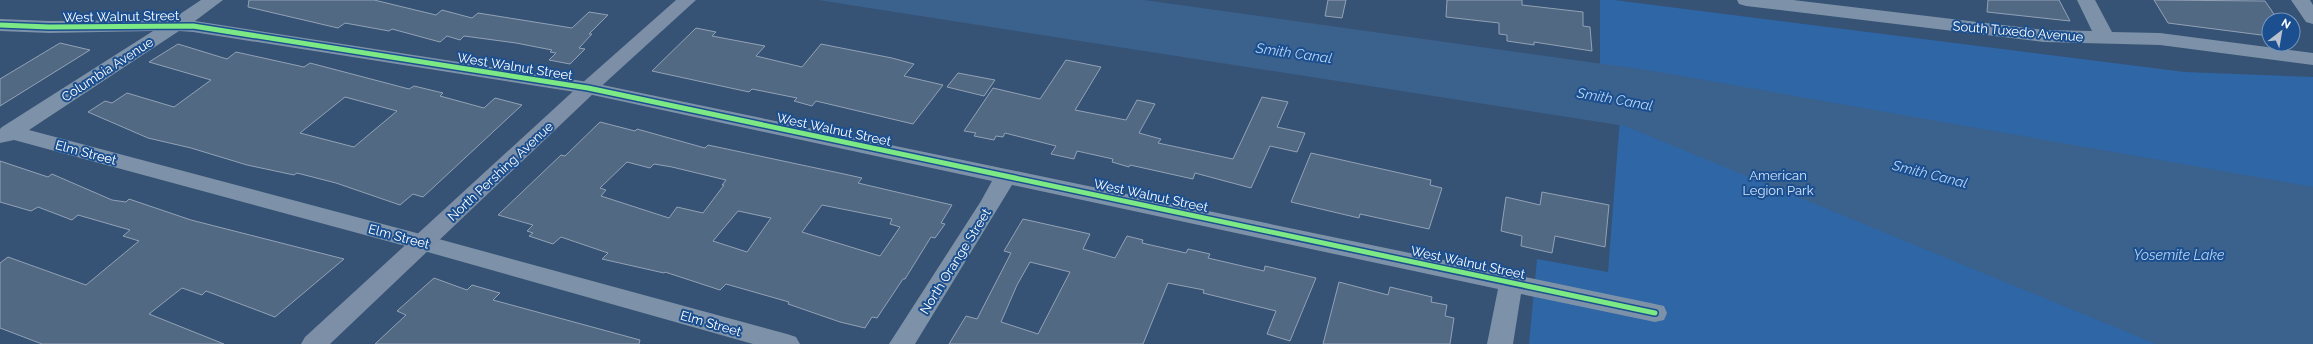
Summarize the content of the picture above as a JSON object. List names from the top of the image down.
{
  "streets": {
    "main road": ["North Pershing Avenue"],
    "street": [
      "West Walnut Street",
      "South Tuxedo Avenue",
      "Columbia Avenue",
      "Elm Street",
      "North Orange Street"
    ]
  },
  "crossings": [
    ["West Walnut Street", "Columbia Avenue"],
    ["West Walnut Street", "North Pershing Avenue"],
    ["West Walnut Street", "North Orange Street"],
    ["Columbia Avenue", "Elm Street"],
    ["Elm Street", "North Pershing Avenue"]
  ],
  "water": ["Smith Canal", "Yosemite Lake"],
  "parks": ["American Legion Park"],
  "north": "top right"
}
